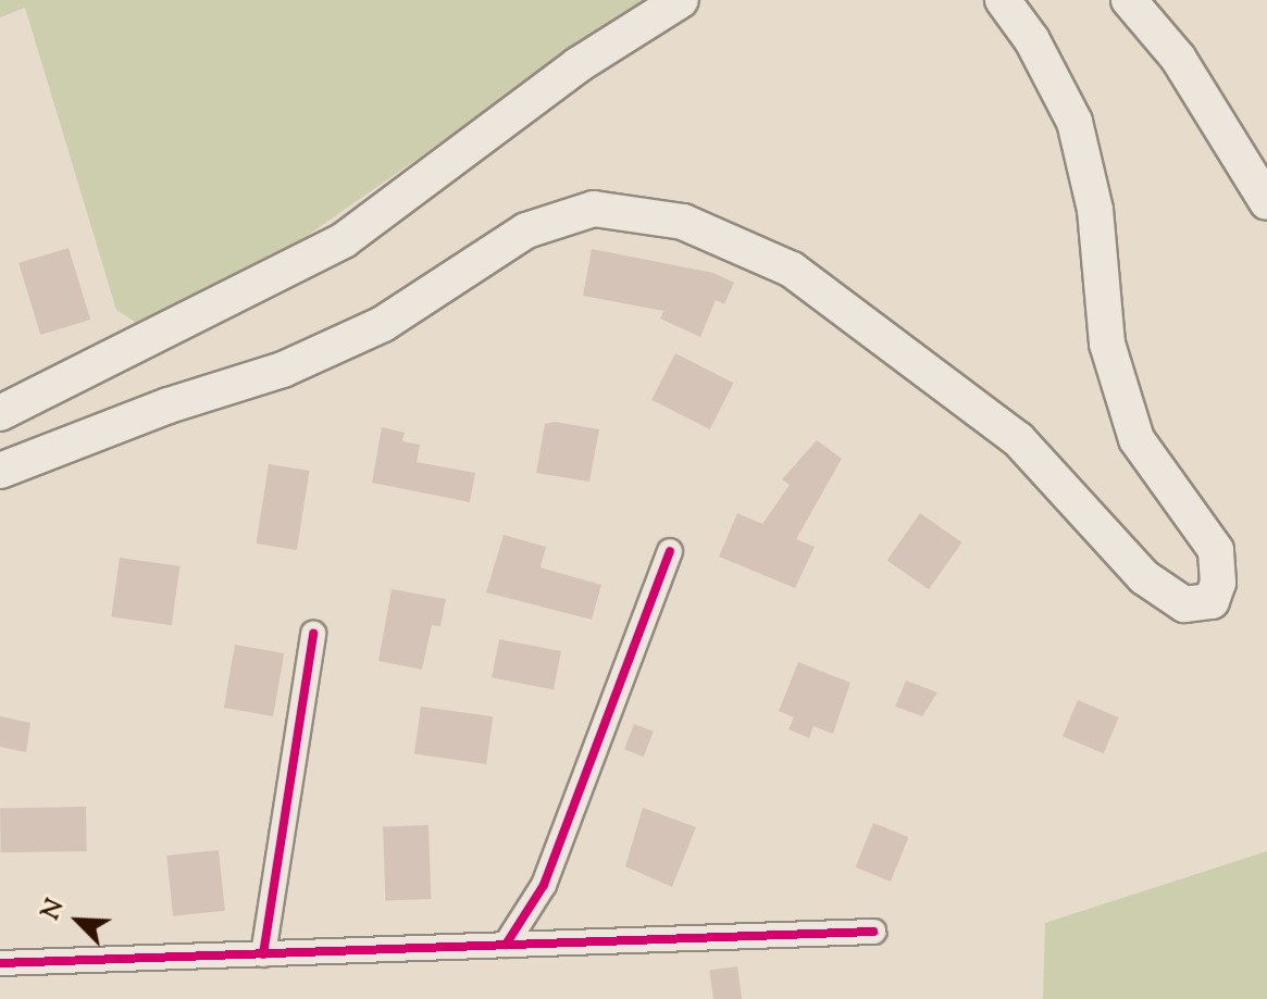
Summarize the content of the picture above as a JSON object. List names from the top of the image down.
{
  "north": "top left"
}
